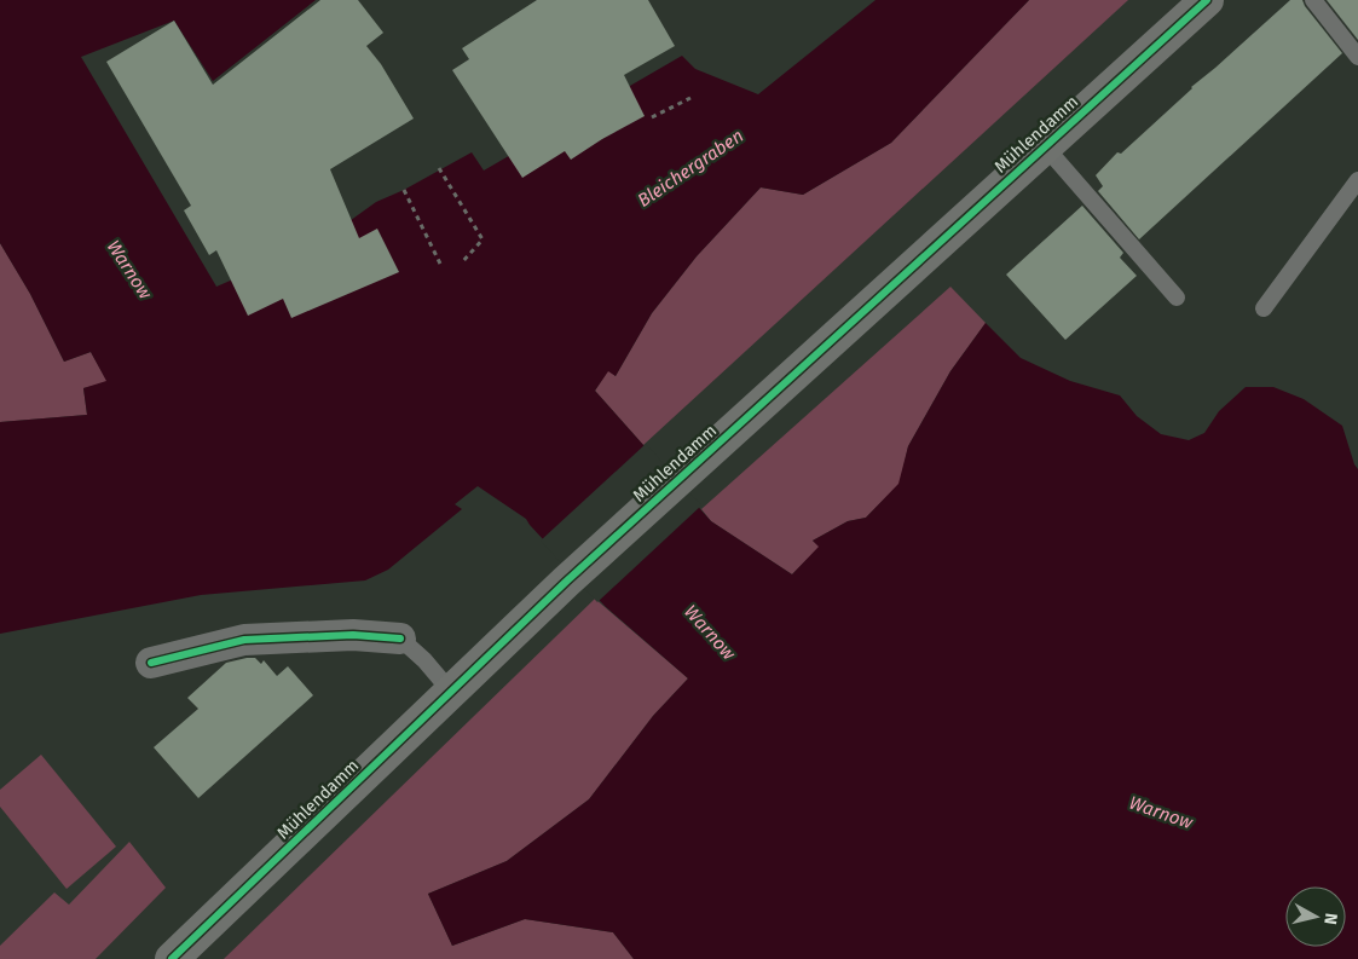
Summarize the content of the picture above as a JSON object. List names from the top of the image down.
{
  "streets": {
    "main road": ["Mühlendamm"]
  },
  "water": ["Bleichergraben", "Warnow"],
  "north": "right"
}
